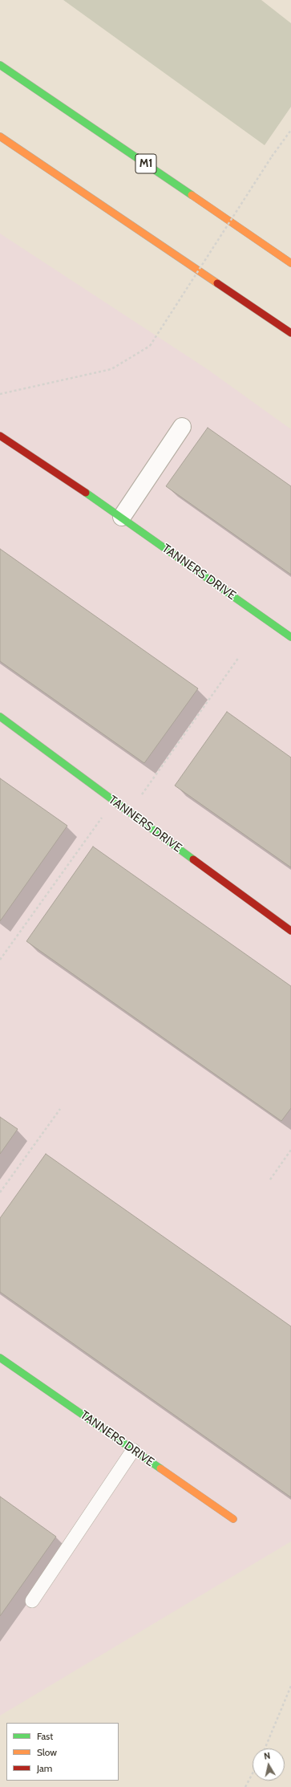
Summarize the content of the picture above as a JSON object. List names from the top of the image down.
{
  "streets": {
    "main road": ["M1", "TANNERS DRIVE"]
  },
  "legend": ["Fast", "Slow", "Jam"],
  "north": "top"
}
